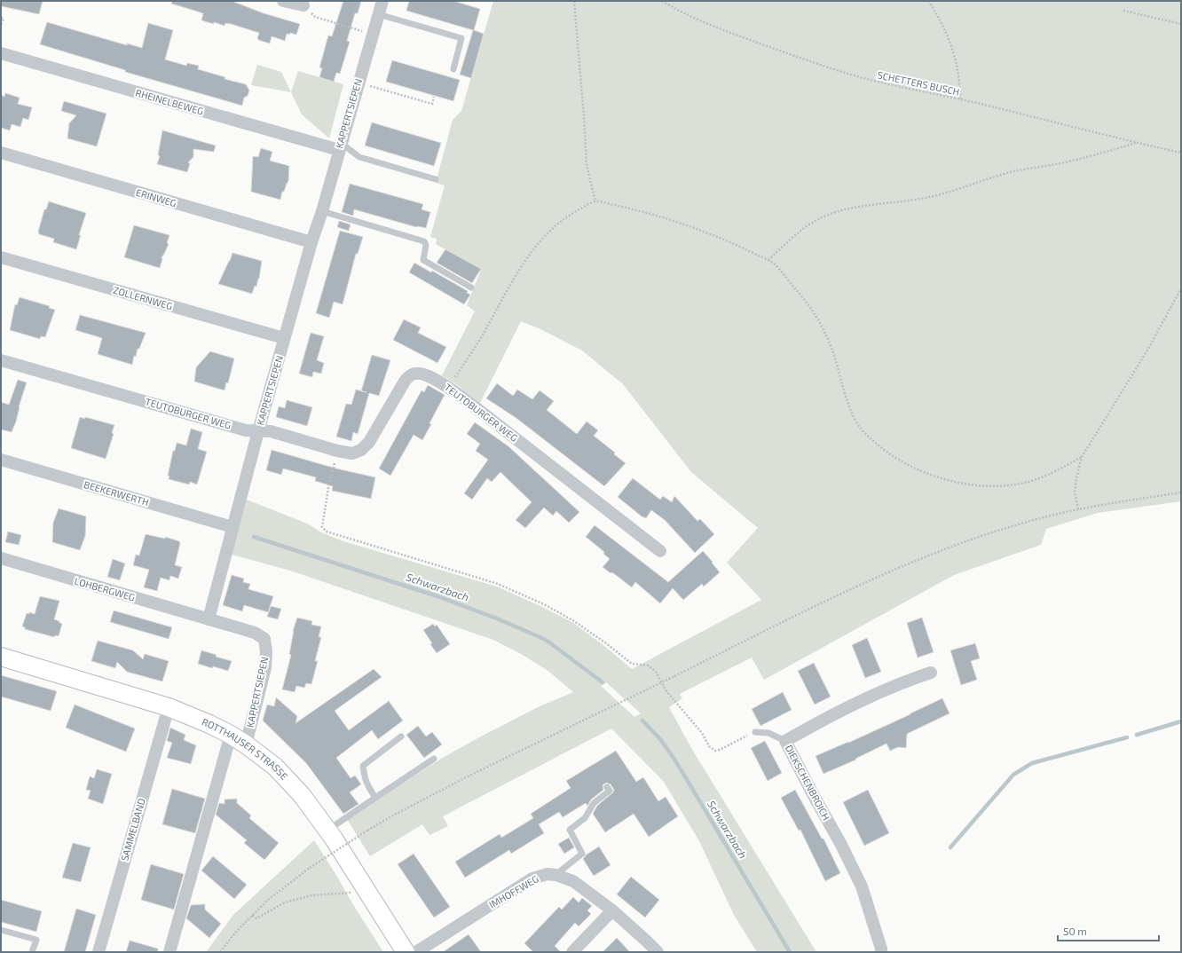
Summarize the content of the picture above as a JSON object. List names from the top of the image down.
{
  "streets": {
    "main road": ["ROTTHAUSER STRASSE"],
    "street": [
      "RHEINELBEWEG",
      "KAPPERTSIEPEN",
      "ERINWEG",
      "ZOLLERNWEG",
      "TEUTOBURGER WEG",
      "BEEKERWERTH",
      "LOHBERGWEG",
      "DIEKSCHENBROICH",
      "SAMMELBAND",
      "IMHOFFWEG"
    ],
    "path": ["SCHETTERS BUSCH"]
  },
  "crossings": [
    ["RHEINELBEWEG", "KAPPERTSIEPEN"],
    ["KAPPERTSIEPEN", "ERINWEG"],
    ["KAPPERTSIEPEN", "ZOLLERNWEG"],
    ["KAPPERTSIEPEN", "TEUTOBURGER WEG"],
    ["KAPPERTSIEPEN", "BEEKERWERTH"],
    ["KAPPERTSIEPEN", "LOHBERGWEG"],
    ["KAPPERTSIEPEN", "ROTTHAUSER STRASSE"],
    ["ROTTHAUSER STRASSE", "SAMMELBAND"]
  ],
  "water": ["Schwarzbach"],
  "scale_bar": "50 m"
}
